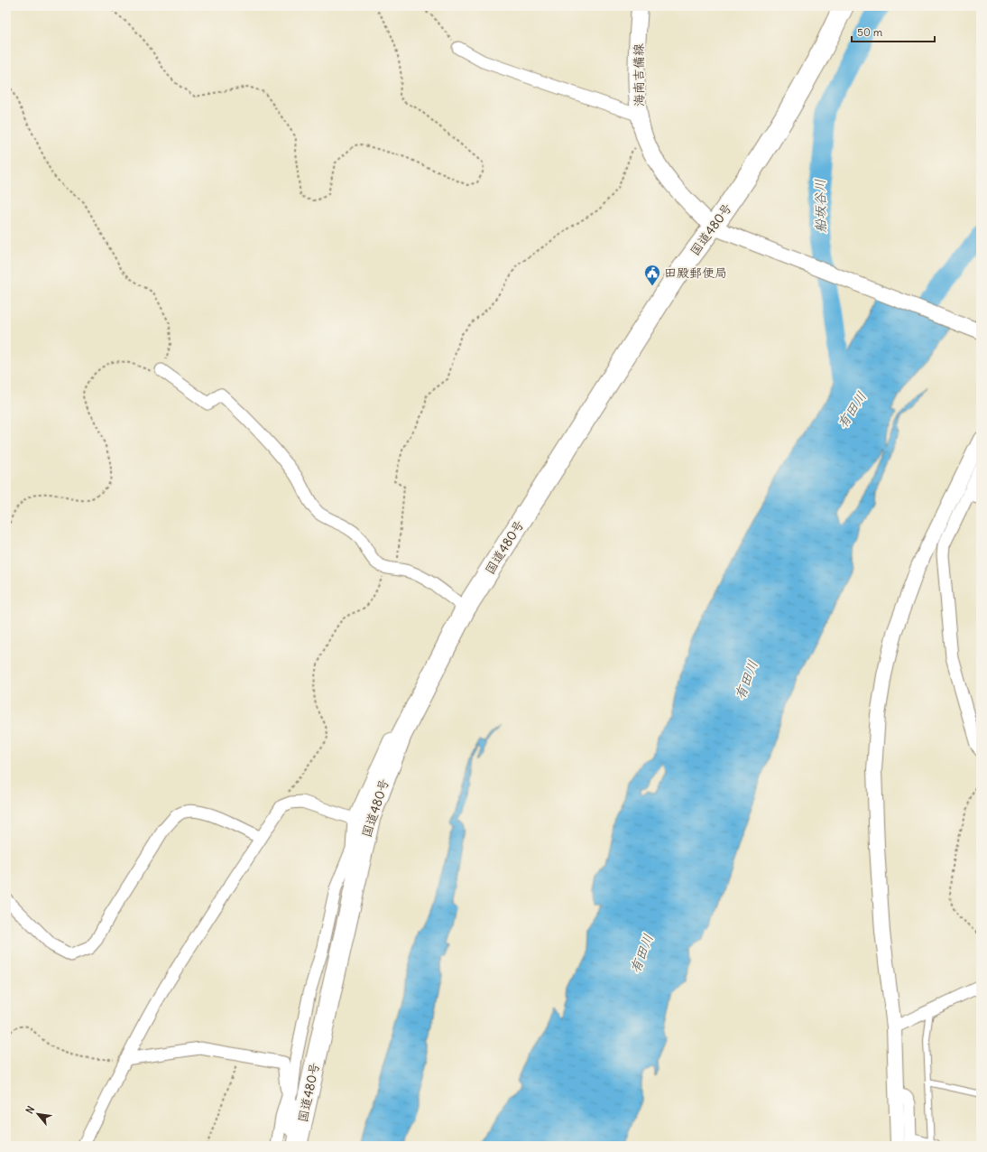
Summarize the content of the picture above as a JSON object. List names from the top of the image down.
{
  "streets": {
    "highway": ["国道480号"],
    "main road": ["海南吉備線"]
  },
  "crossings": [
    ["海南吉備線", "国道480号"]
  ],
  "water": ["船坂谷川", "有田川"],
  "places": {
    "public building": ["田殿郵便局"]
  },
  "scale_bar": "50 m",
  "north": "top left"
}
